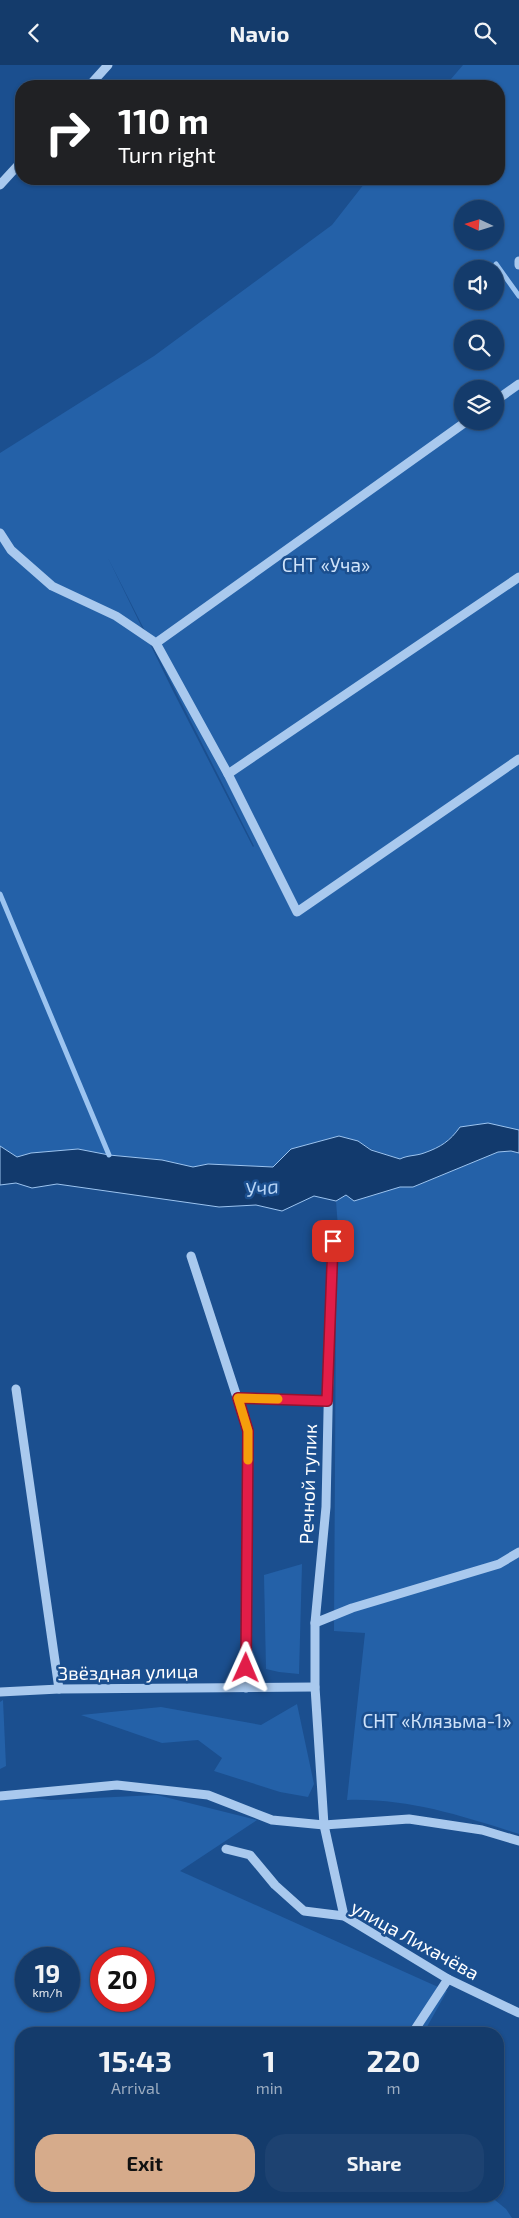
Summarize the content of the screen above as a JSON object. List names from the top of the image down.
{
  "streets": {
    "street": ["Речной тупик", "Звёздная улица", "улица Лихачёва"]
  },
  "crossings": [
    ["Речной тупик", "Звёздная улица"],
    ["Речной тупик", "улица Лихачёва"]
  ],
  "water": ["Уча"],
  "parks": ["СНТ «Уча»", "СНТ «Клязьма-1»"],
  "north": "left",
  "page": {
    "header": "Navio",
    "turn": ["110 m", "Turn right"],
    "speed": "19 km/h",
    "limit": "20",
    "eta": [
      "15:43",
      "Arrival",
      "1",
      "min",
      "220",
      "m"
    ],
    "buttons": ["Exit", "Share"]
  }
}
